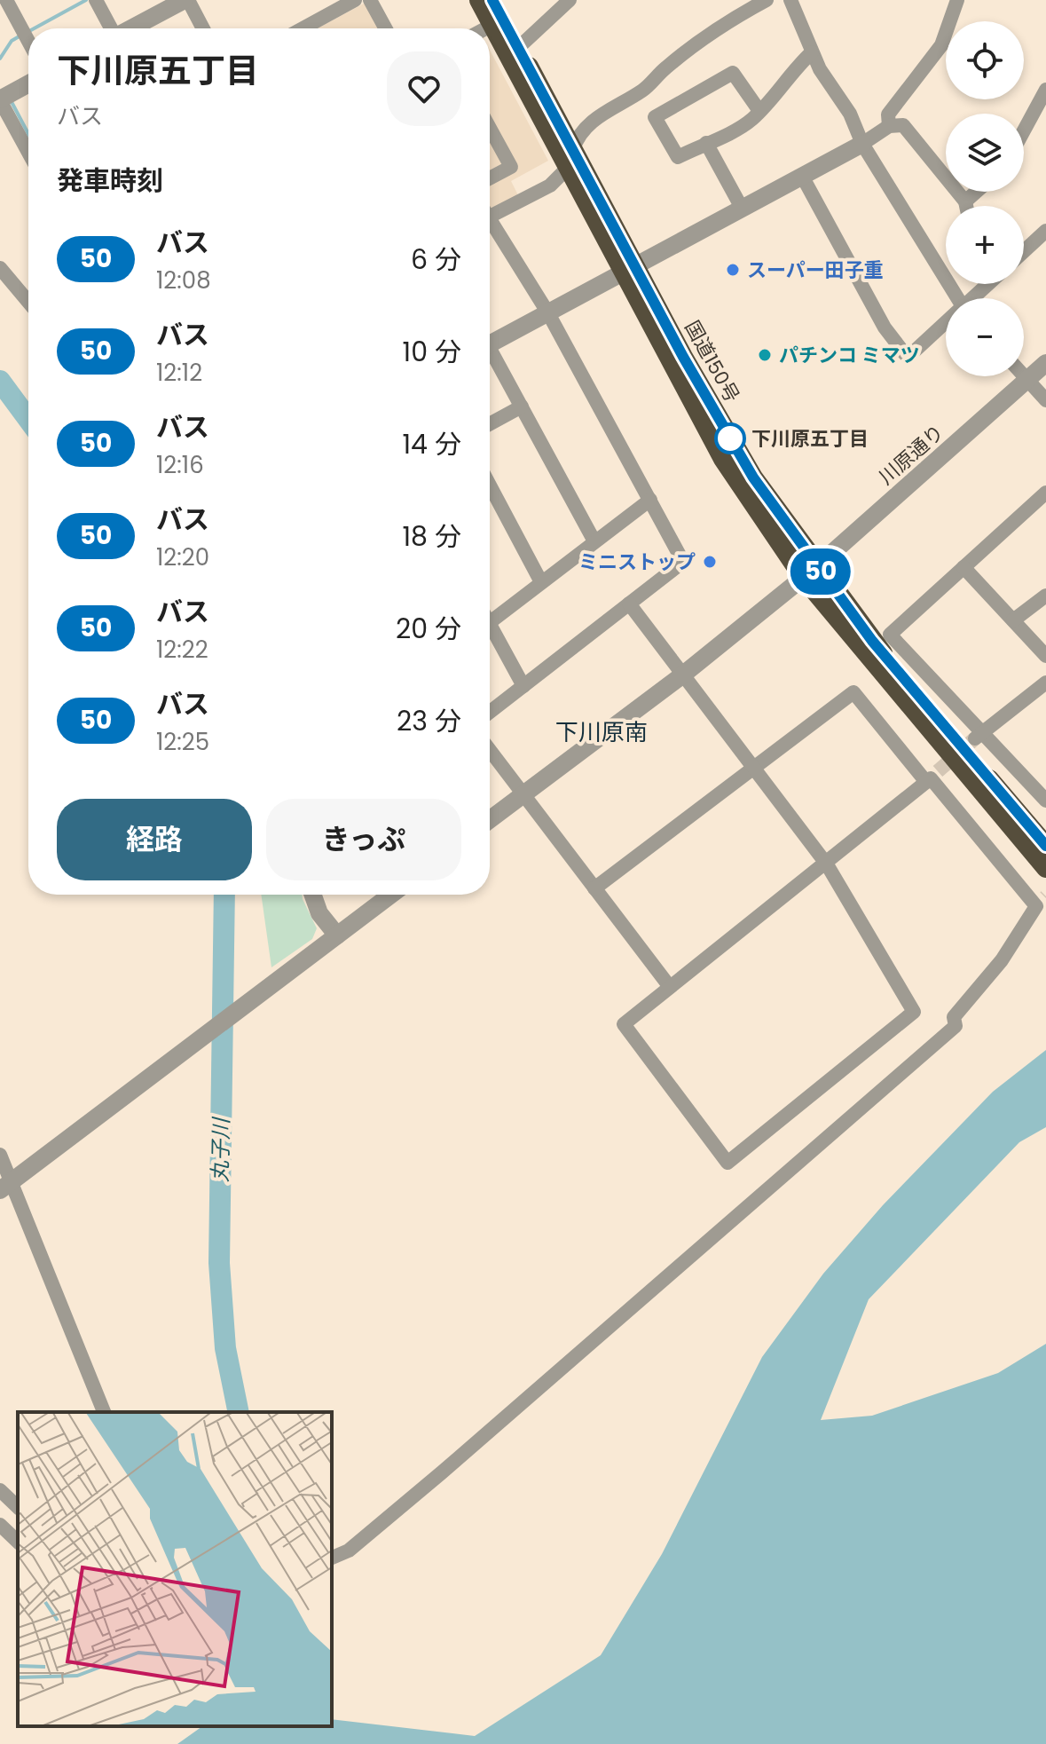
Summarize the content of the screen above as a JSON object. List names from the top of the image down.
{
  "streets": {
    "highway": ["国道150号"],
    "street": ["川原通り"]
  },
  "crossings": [
    ["国道150号", "川原通り"]
  ],
  "districts": ["下川原南"],
  "water": ["丸子川"],
  "places": [
    "スーパー田子重",
    "パチンコ ミマツ",
    "下川原五丁目",
    "ミニストップ"
  ],
  "lines": ["bus line 50"],
  "page": {
    "on_map": "50",
    "map_buttons": ["+", "−"],
    "heading": [
      ["下川原五丁目", "バス"],
      "発車時刻"
    ],
    "list": [
      {
        "mark": "50",
        "name": "バス",
        "note": "12:08",
        "value": "6 分"
      },
      {
        "mark": "50",
        "name": "バス",
        "note": "12:12",
        "value": "10 分"
      },
      {
        "mark": "50",
        "name": "バス",
        "note": "12:16",
        "value": "14 分"
      },
      {
        "mark": "50",
        "name": "バス",
        "note": "12:20",
        "value": "18 分"
      },
      {
        "mark": "50",
        "name": "バス",
        "note": "12:22",
        "value": "20 分"
      },
      {
        "mark": "50",
        "name": "バス",
        "note": "12:25",
        "value": "23 分"
      }
    ],
    "buttons": ["経路", "きっぷ"]
  }
}
